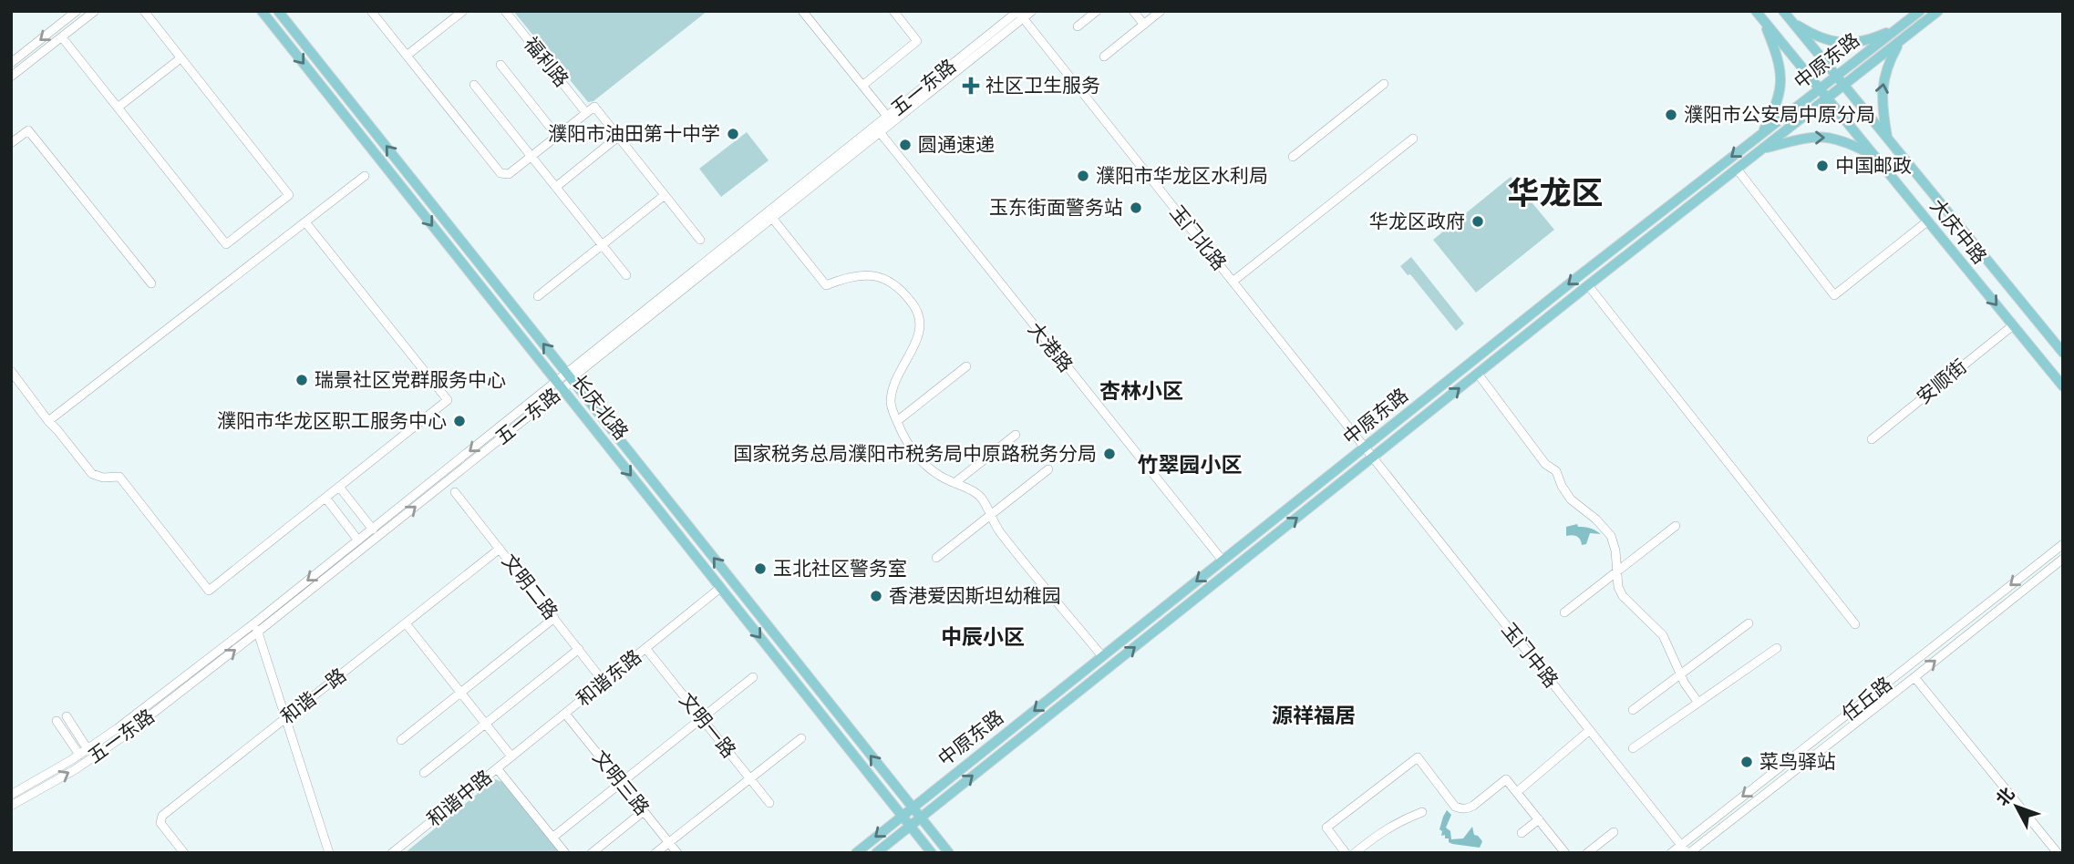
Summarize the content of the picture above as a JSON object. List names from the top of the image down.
{
  "streets": {
    "main road": ["中原东路", "大庆中路", "长庆北路"],
    "street": [
      "福利路",
      "五一东路",
      "玉门北路",
      "大港路",
      "安顺街",
      "文明二路",
      "玉门中路",
      "和谐东路",
      "和谐一路",
      "任丘路",
      "文明一路",
      "文明三路",
      "和谐中路"
    ]
  },
  "crossings": [
    ["中原东路", "大庆中路"],
    ["中原东路", "玉门北路"],
    ["中原东路", "大港路"],
    ["中原东路", "长庆北路"],
    ["中原东路", "玉门中路"],
    ["五一东路", "玉门北路"],
    ["五一东路", "大港路"],
    ["五一东路", "长庆北路"],
    ["大庆中路", "安顺街"],
    ["玉门北路", "玉门中路"],
    ["长庆北路", "和谐东路"],
    ["文明二路", "和谐东路"],
    ["文明二路", "和谐一路"],
    ["玉门中路", "任丘路"],
    ["和谐东路", "文明一路"],
    ["和谐东路", "文明三路"],
    ["和谐东路", "和谐中路"]
  ],
  "districts": [
    "华龙区",
    "杏林小区",
    "竹翠园小区",
    "中辰小区",
    "源祥福居"
  ],
  "places": {
    "health": ["社区卫生服务"],
    "other": [
      "濮阳市公安局中原分局",
      "濮阳市油田第十中学",
      "圆通速递",
      "中国邮政",
      "濮阳市华龙区水利局",
      "玉东街面警务站",
      "华龙区政府",
      "瑞景社区党群服务中心",
      "濮阳市华龙区职工服务中心",
      "国家税务总局濮阳市税务局中原路税务分局",
      "玉北社区警务室",
      "香港爱因斯坦幼稚园",
      "菜鸟驿站"
    ]
  },
  "north": "top left"
}
